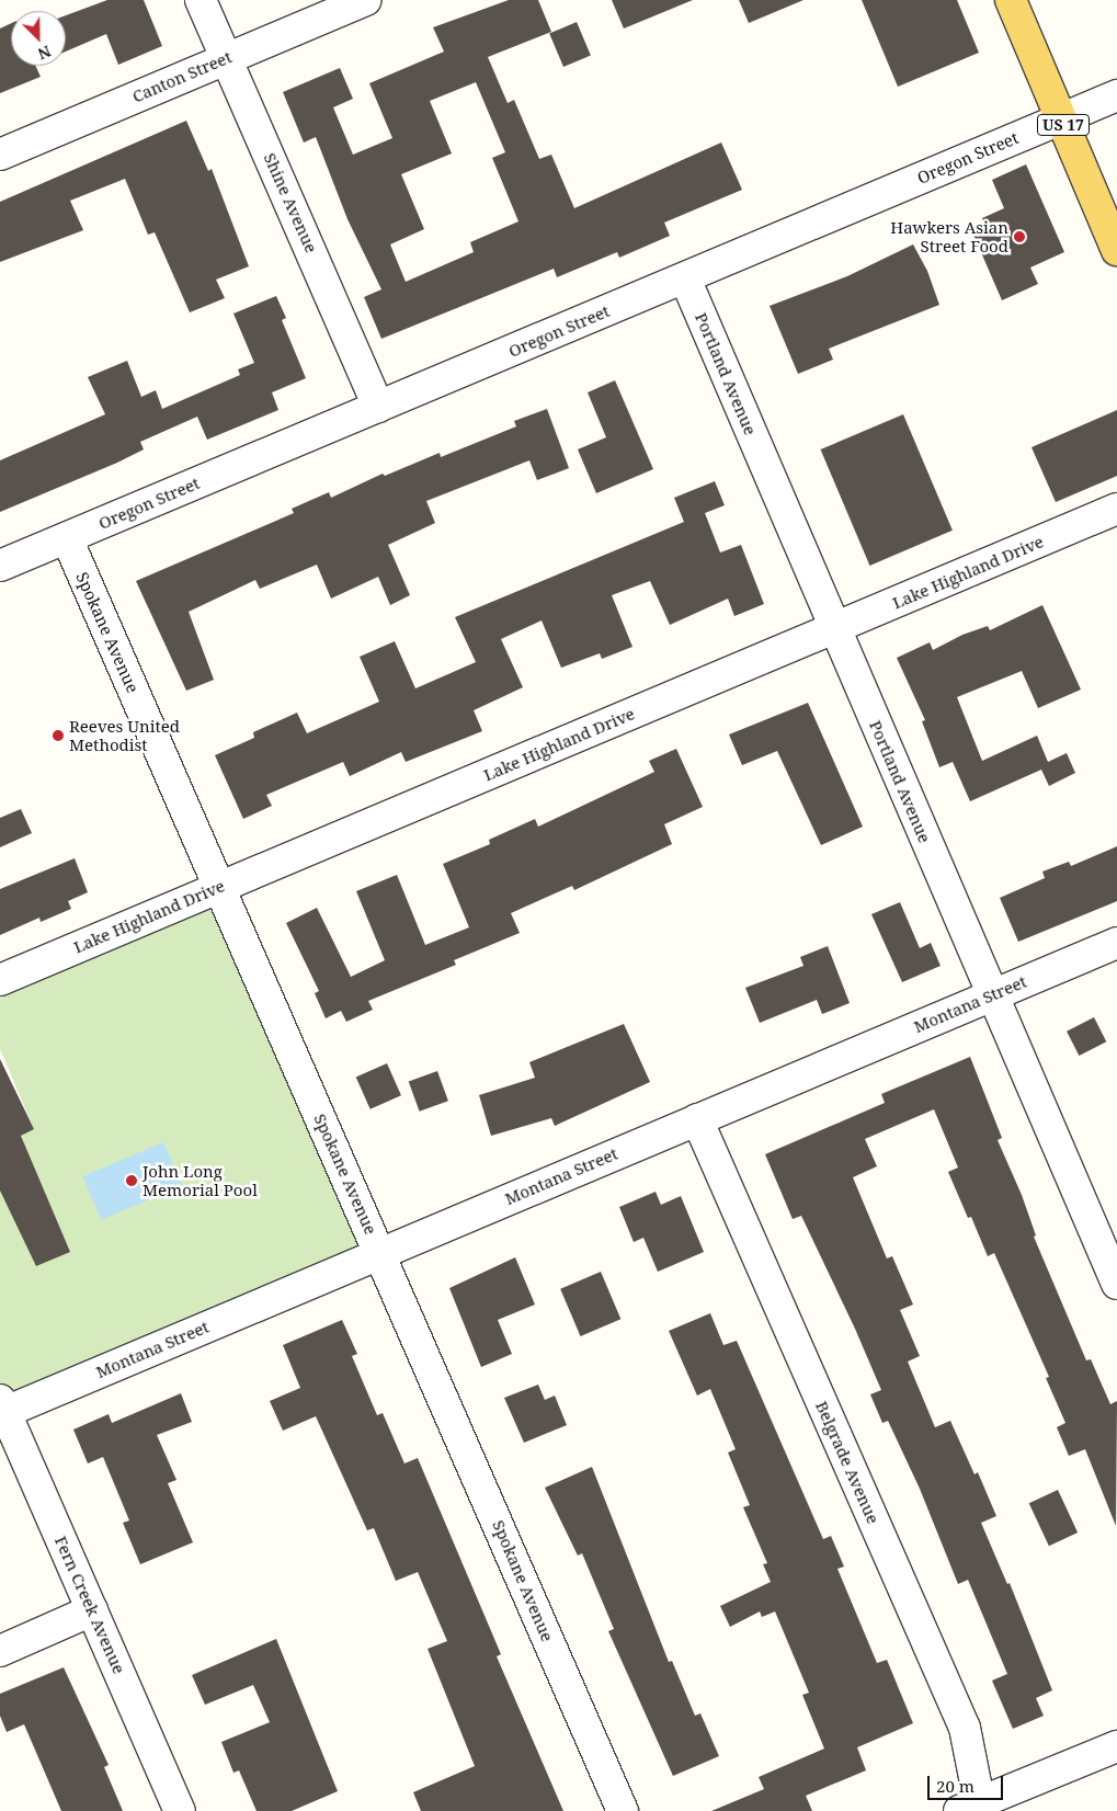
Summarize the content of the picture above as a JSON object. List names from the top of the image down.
{
  "streets": {
    "main road": ["US 17"],
    "street": [
      "Canton Street",
      "Oregon Street",
      "Shine Avenue",
      "Portland Avenue",
      "Lake Highland Drive",
      "Spokane Avenue",
      "Montana Street",
      "Belgrade Avenue",
      "Fern Creek Avenue"
    ]
  },
  "crossings": [
    ["Canton Street", "Shine Avenue"],
    ["US 17", "Oregon Street"],
    ["Oregon Street", "Shine Avenue"],
    ["Oregon Street", "Portland Avenue"],
    ["Oregon Street", "Spokane Avenue"],
    ["Portland Avenue", "Lake Highland Drive"],
    ["Portland Avenue", "Montana Street"],
    ["Lake Highland Drive", "Spokane Avenue"],
    ["Spokane Avenue", "Montana Street"],
    ["Montana Street", "Belgrade Avenue"],
    ["Montana Street", "Fern Creek Avenue"]
  ],
  "places": ["Hawkers Asian Street Food", "Reeves United Methodist", "John Long Memorial Pool"],
  "scale_bar": "20 m",
  "north": "bottom right"
}
